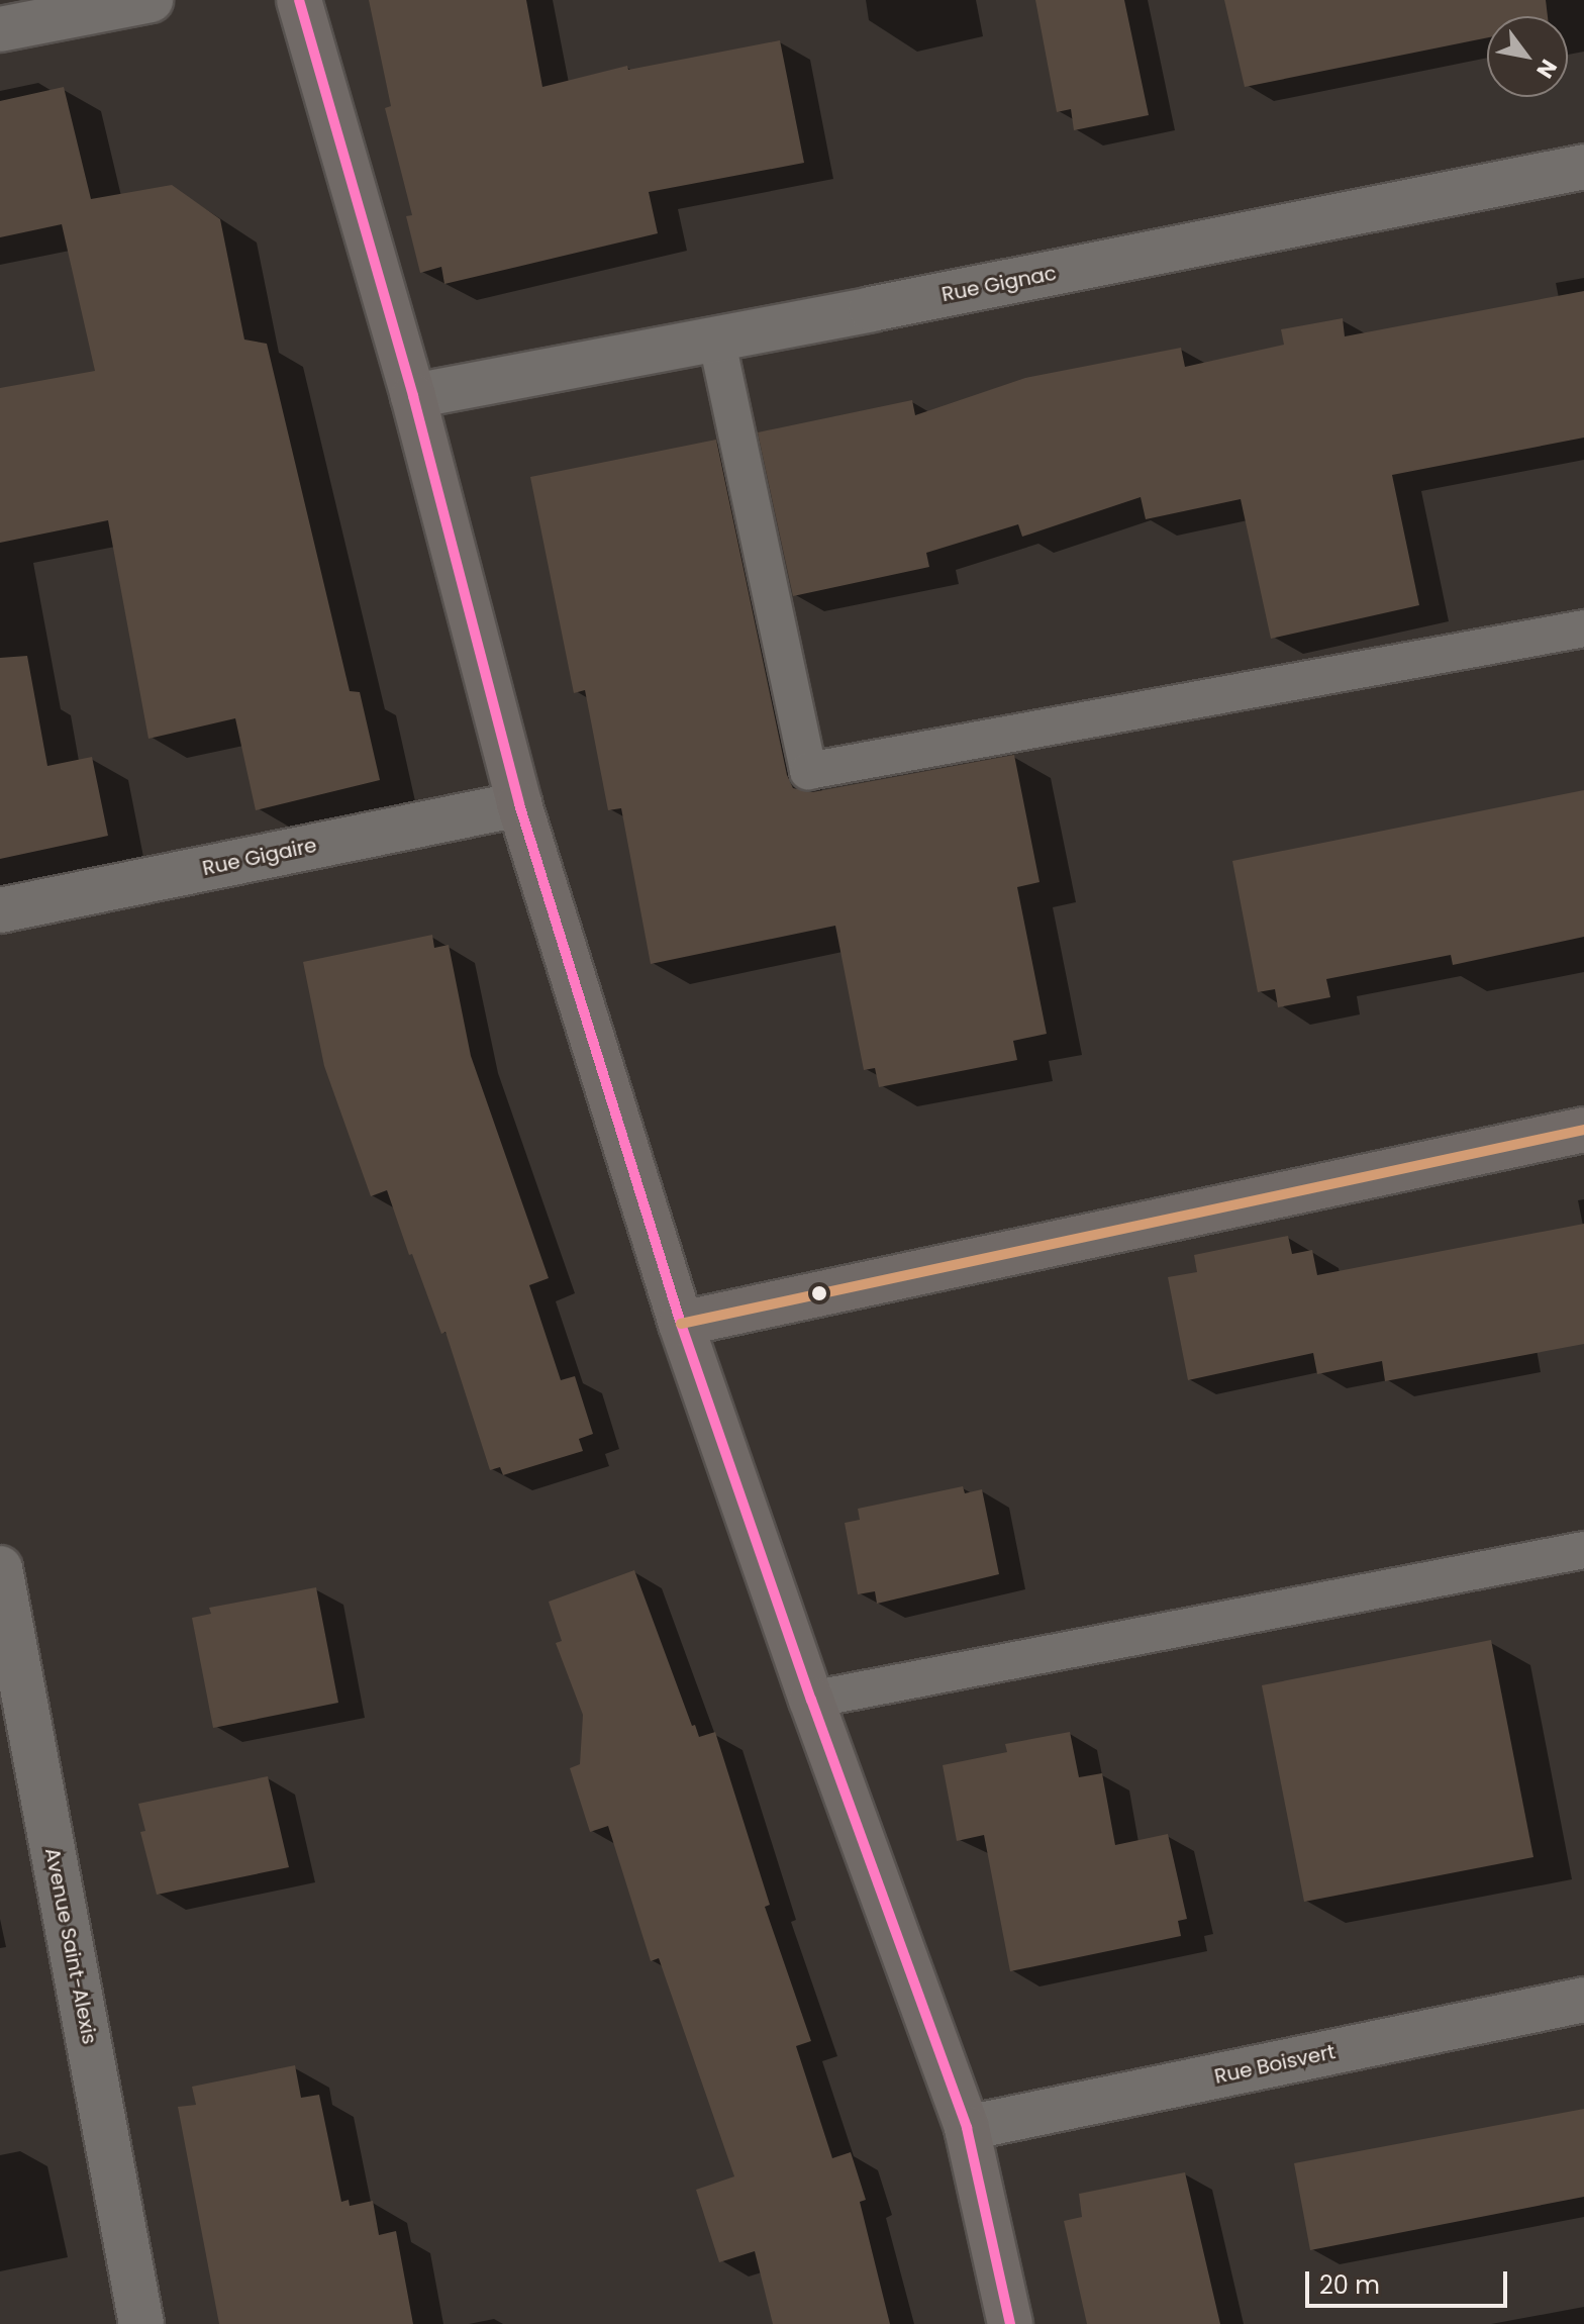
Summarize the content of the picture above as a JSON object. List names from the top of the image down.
{
  "streets": {
    "street": [
      "Rue Gignac",
      "Rue Gigaire",
      "Avenue Saint-Alexis",
      "Rue Boisvert"
    ]
  },
  "scale_bar": "20 m",
  "north": "bottom right"
}
